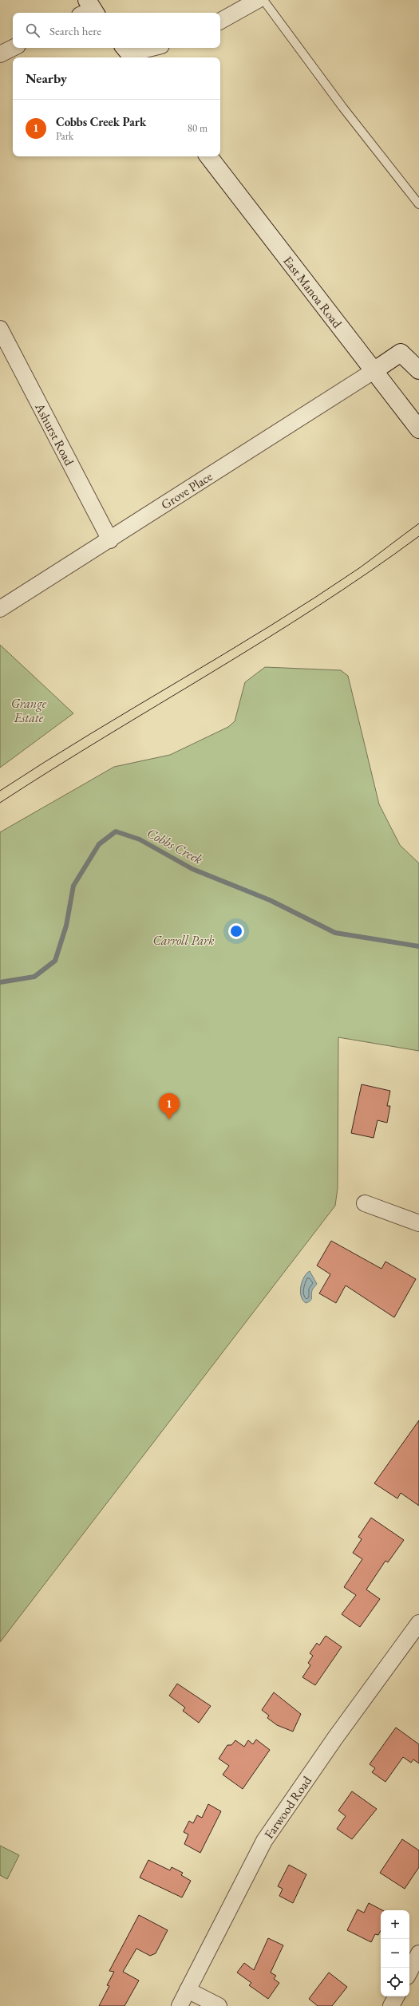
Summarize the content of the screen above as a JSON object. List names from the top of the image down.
{
  "streets": {
    "main road": ["East Manoa Road"],
    "street": ["Ashurst Road", "Grove Place", "Farwood Road"]
  },
  "crossings": [
    ["East Manoa Road", "Grove Place"],
    ["Ashurst Road", "Grove Place"]
  ],
  "water": ["Cobbs Creek"],
  "parks": ["Grange Estate", "Carroll Park"],
  "page": {
    "search": "Search here",
    "heading": "Nearby",
    "list": [
      {
        "mark": "1",
        "name": "Cobbs Creek Park",
        "note": "Park",
        "value": "80 m"
      }
    ],
    "pins": "1",
    "map_buttons": ["+", "−"]
  }
}
